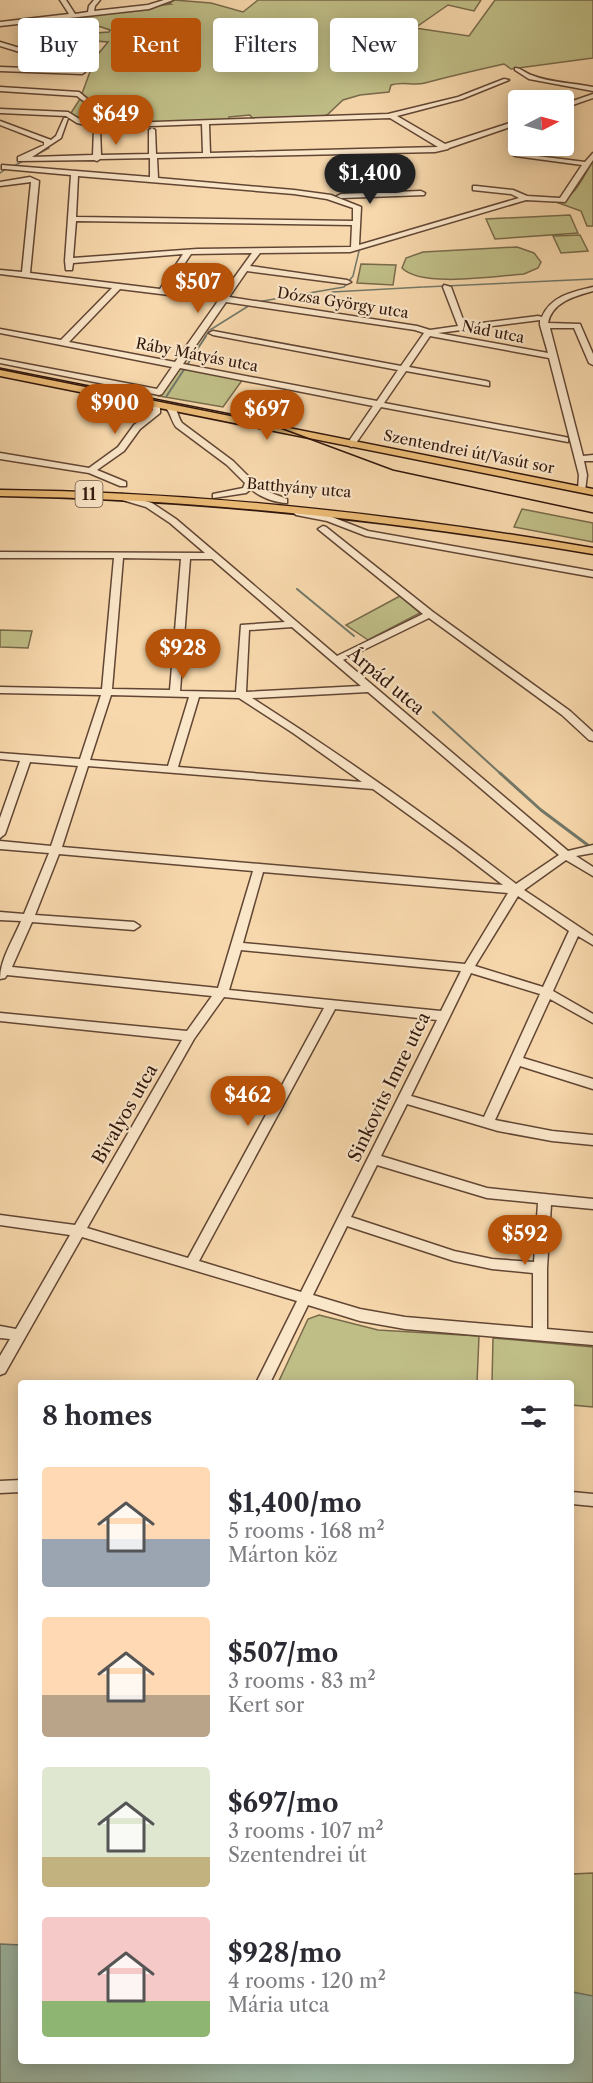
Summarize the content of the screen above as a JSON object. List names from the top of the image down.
{
  "streets": {
    "main road": ["Szentendrei út/Vasút sor", "Batthyány utca", "11"],
    "street": [
      "Dózsa György utca",
      "Nád utca",
      "Ráby Mátyás utca",
      "Árpád utca",
      "Sinkovits Imre utca",
      "Bivalyos utca"
    ]
  },
  "crossings": [
    ["Dózsa György utca", "Nád utca"],
    ["Batthyány utca", "Árpád utca"],
    ["Árpád utca", "Sinkovits Imre utca"]
  ],
  "north": "right",
  "page": {
    "chip": [
      "Buy",
      "Rent",
      "Filters",
      "New"
    ],
    "price": [
      "$649",
      "$1,400",
      "$507",
      "$900",
      "$697",
      "$928",
      "$462",
      "$592"
    ],
    "heading": "8 homes",
    "list": [
      {
        "name": "$1,400/mo",
        "note": "5 rooms · 168 m² · Márton köz"
      },
      {
        "name": "$507/mo",
        "note": "3 rooms · 83 m² · Kert sor"
      },
      {
        "name": "$697/mo",
        "note": "3 rooms · 107 m² · Szentendrei út"
      },
      {
        "name": "$928/mo",
        "note": "4 rooms · 120 m² · Mária utca"
      }
    ]
  }
}
